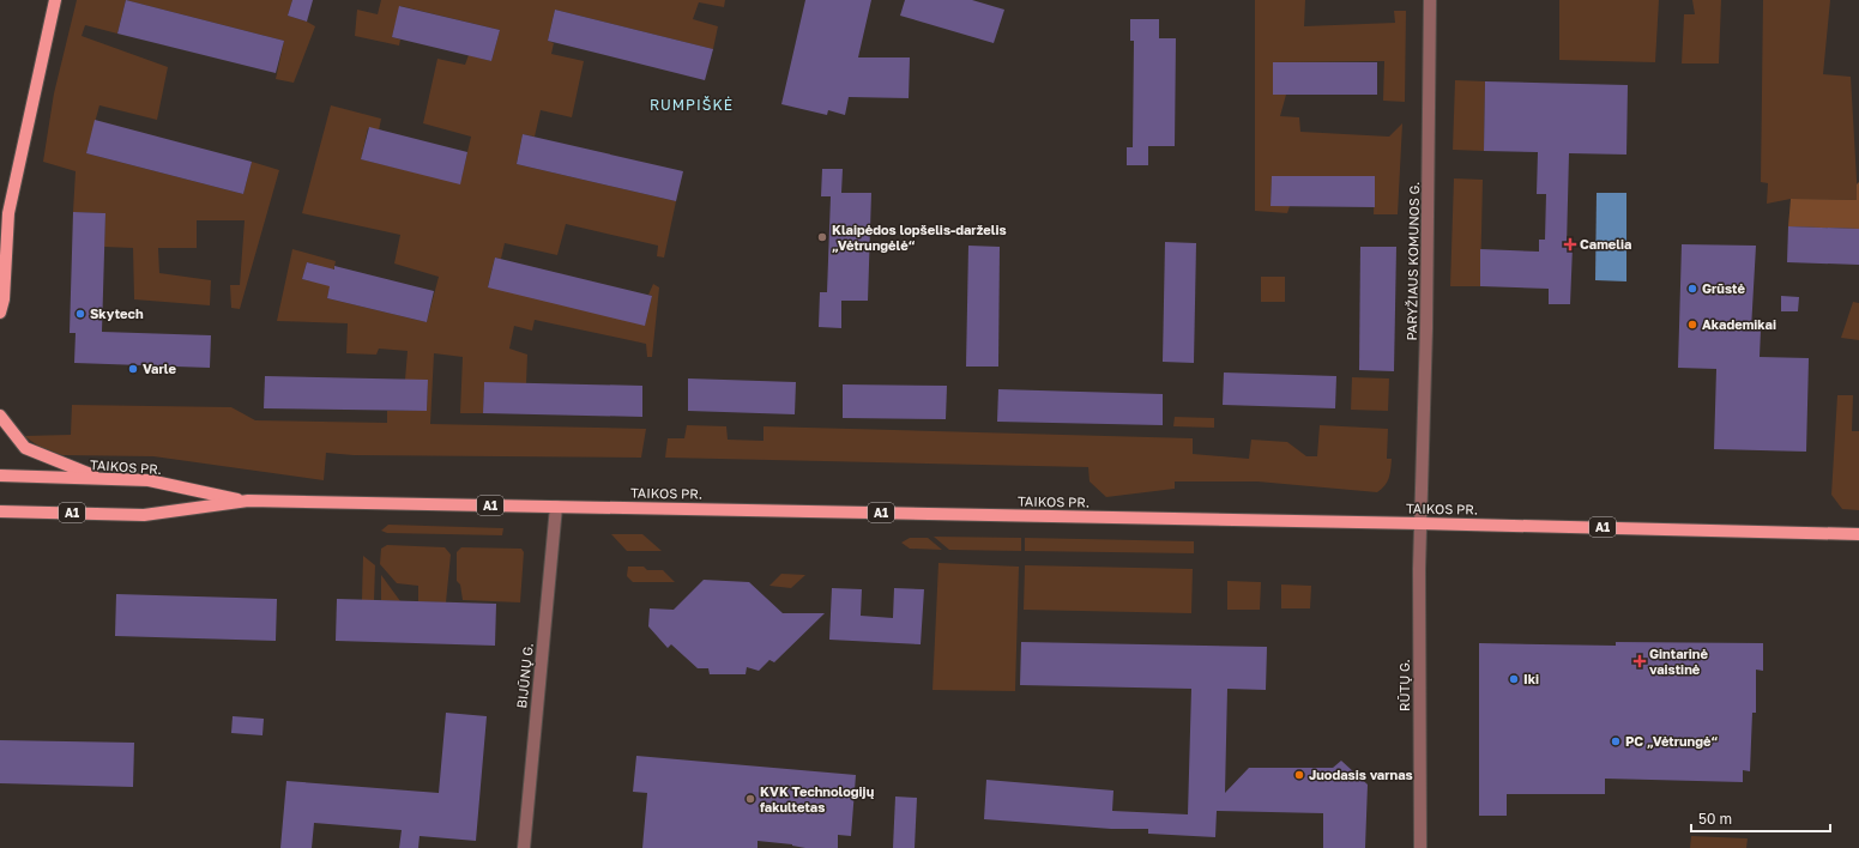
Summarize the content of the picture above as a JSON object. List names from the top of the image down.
{
  "streets": {
    "main road": ["TAIKOS PR.", "A1"],
    "street": ["PARYŽIAUS KOMUNOS G.", "BIJŪNŲ G.", "RŪTŲ G."]
  },
  "crossings": [
    ["PARYŽIAUS KOMUNOS G.", "TAIKOS PR."],
    ["PARYŽIAUS KOMUNOS G.", "RŪTŲ G."],
    ["TAIKOS PR.", "BIJŪNŲ G."],
    ["TAIKOS PR.", "RŪTŲ G."]
  ],
  "districts": ["RUMPIŠKĖ"],
  "places": {
    "other": [
      "Klaipėdos lopšelis-darželis „Vėtrungėlė“",
      "Grūstė",
      "Skytech",
      "Akademikai",
      "Varle",
      "Iki",
      "PC „Vėtrungė“",
      "Juodasis varnas",
      "KVK Technologijų fakultetas"
    ],
    "health": ["Camelia", "Gintarinė vaistinė"]
  },
  "scale_bar": "50 m"
}
